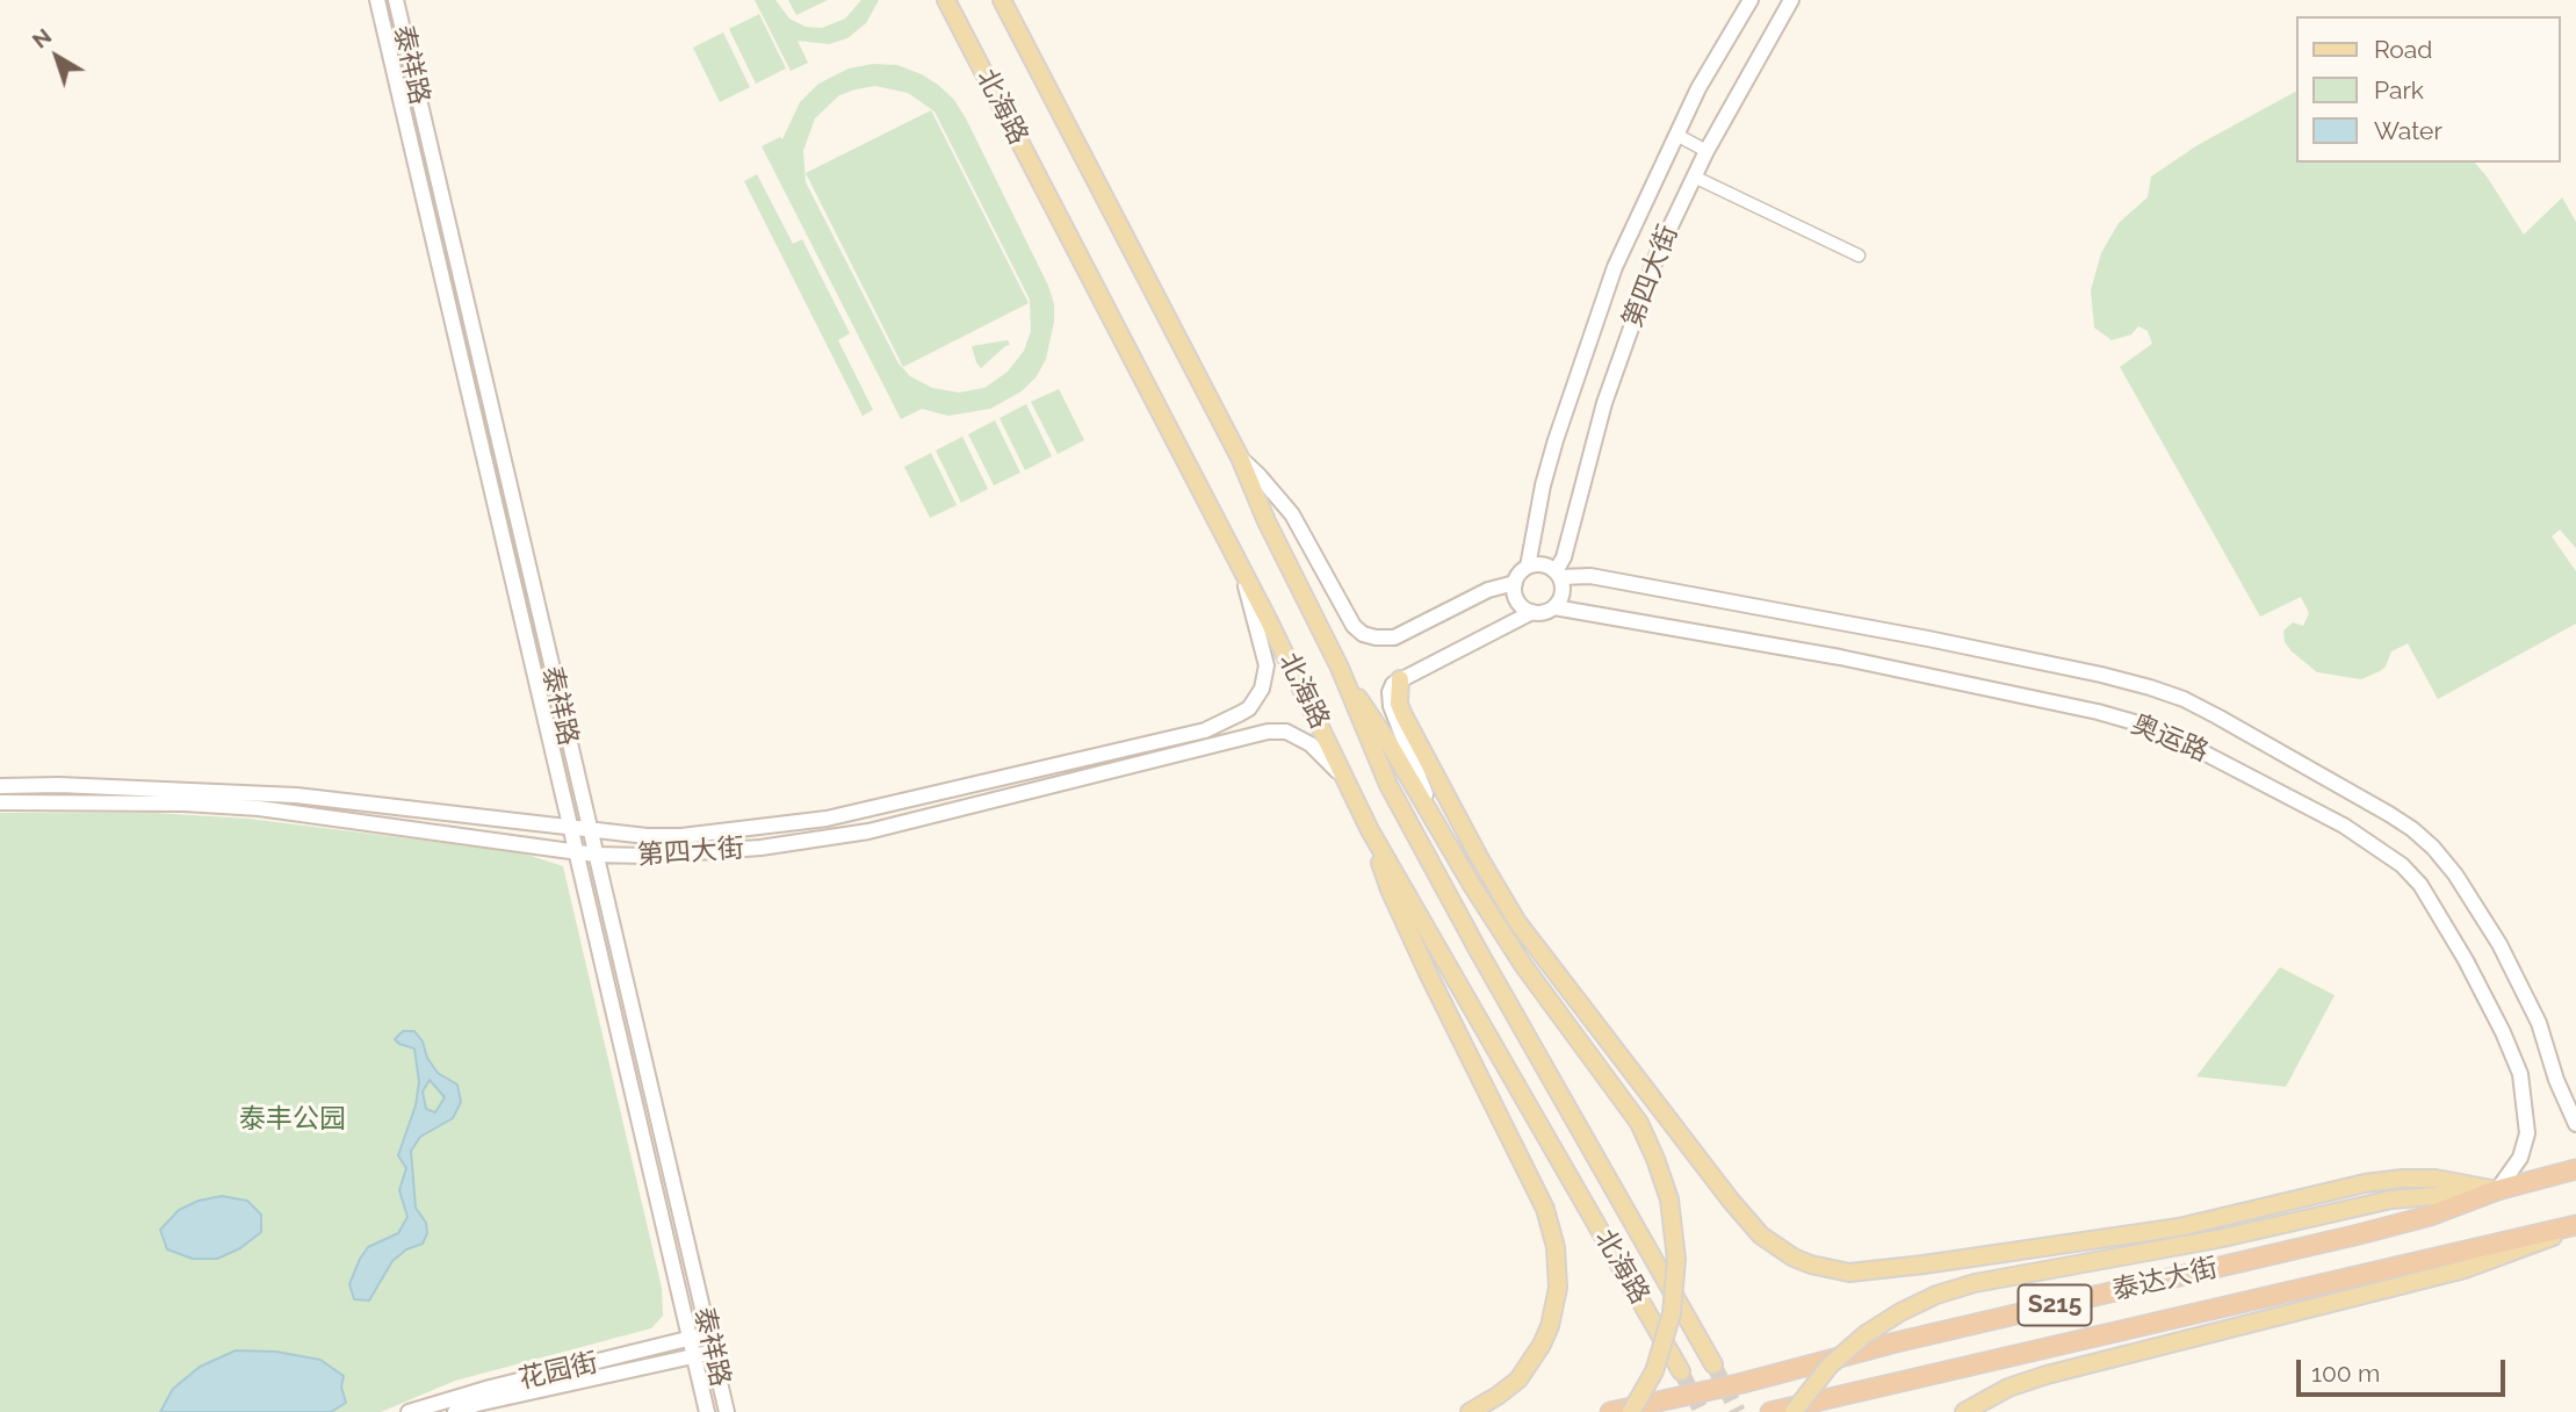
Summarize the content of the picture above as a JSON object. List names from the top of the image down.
{
  "streets": {
    "highway": ["泰达大街", "S215"],
    "main road": ["北海路"],
    "street": [
      "泰祥路",
      "第四大街",
      "奥运路",
      "花园街"
    ]
  },
  "crossings": [
    ["泰祥路", "第四大街"],
    ["泰祥路", "花园街"],
    ["北海路", "第四大街"],
    ["第四大街", "奥运路"],
    ["奥运路", "泰达大街"]
  ],
  "parks": ["泰丰公园"],
  "legend": ["Road", "Park", "Water"],
  "scale_bar": "100 m",
  "north": "top left"
}
